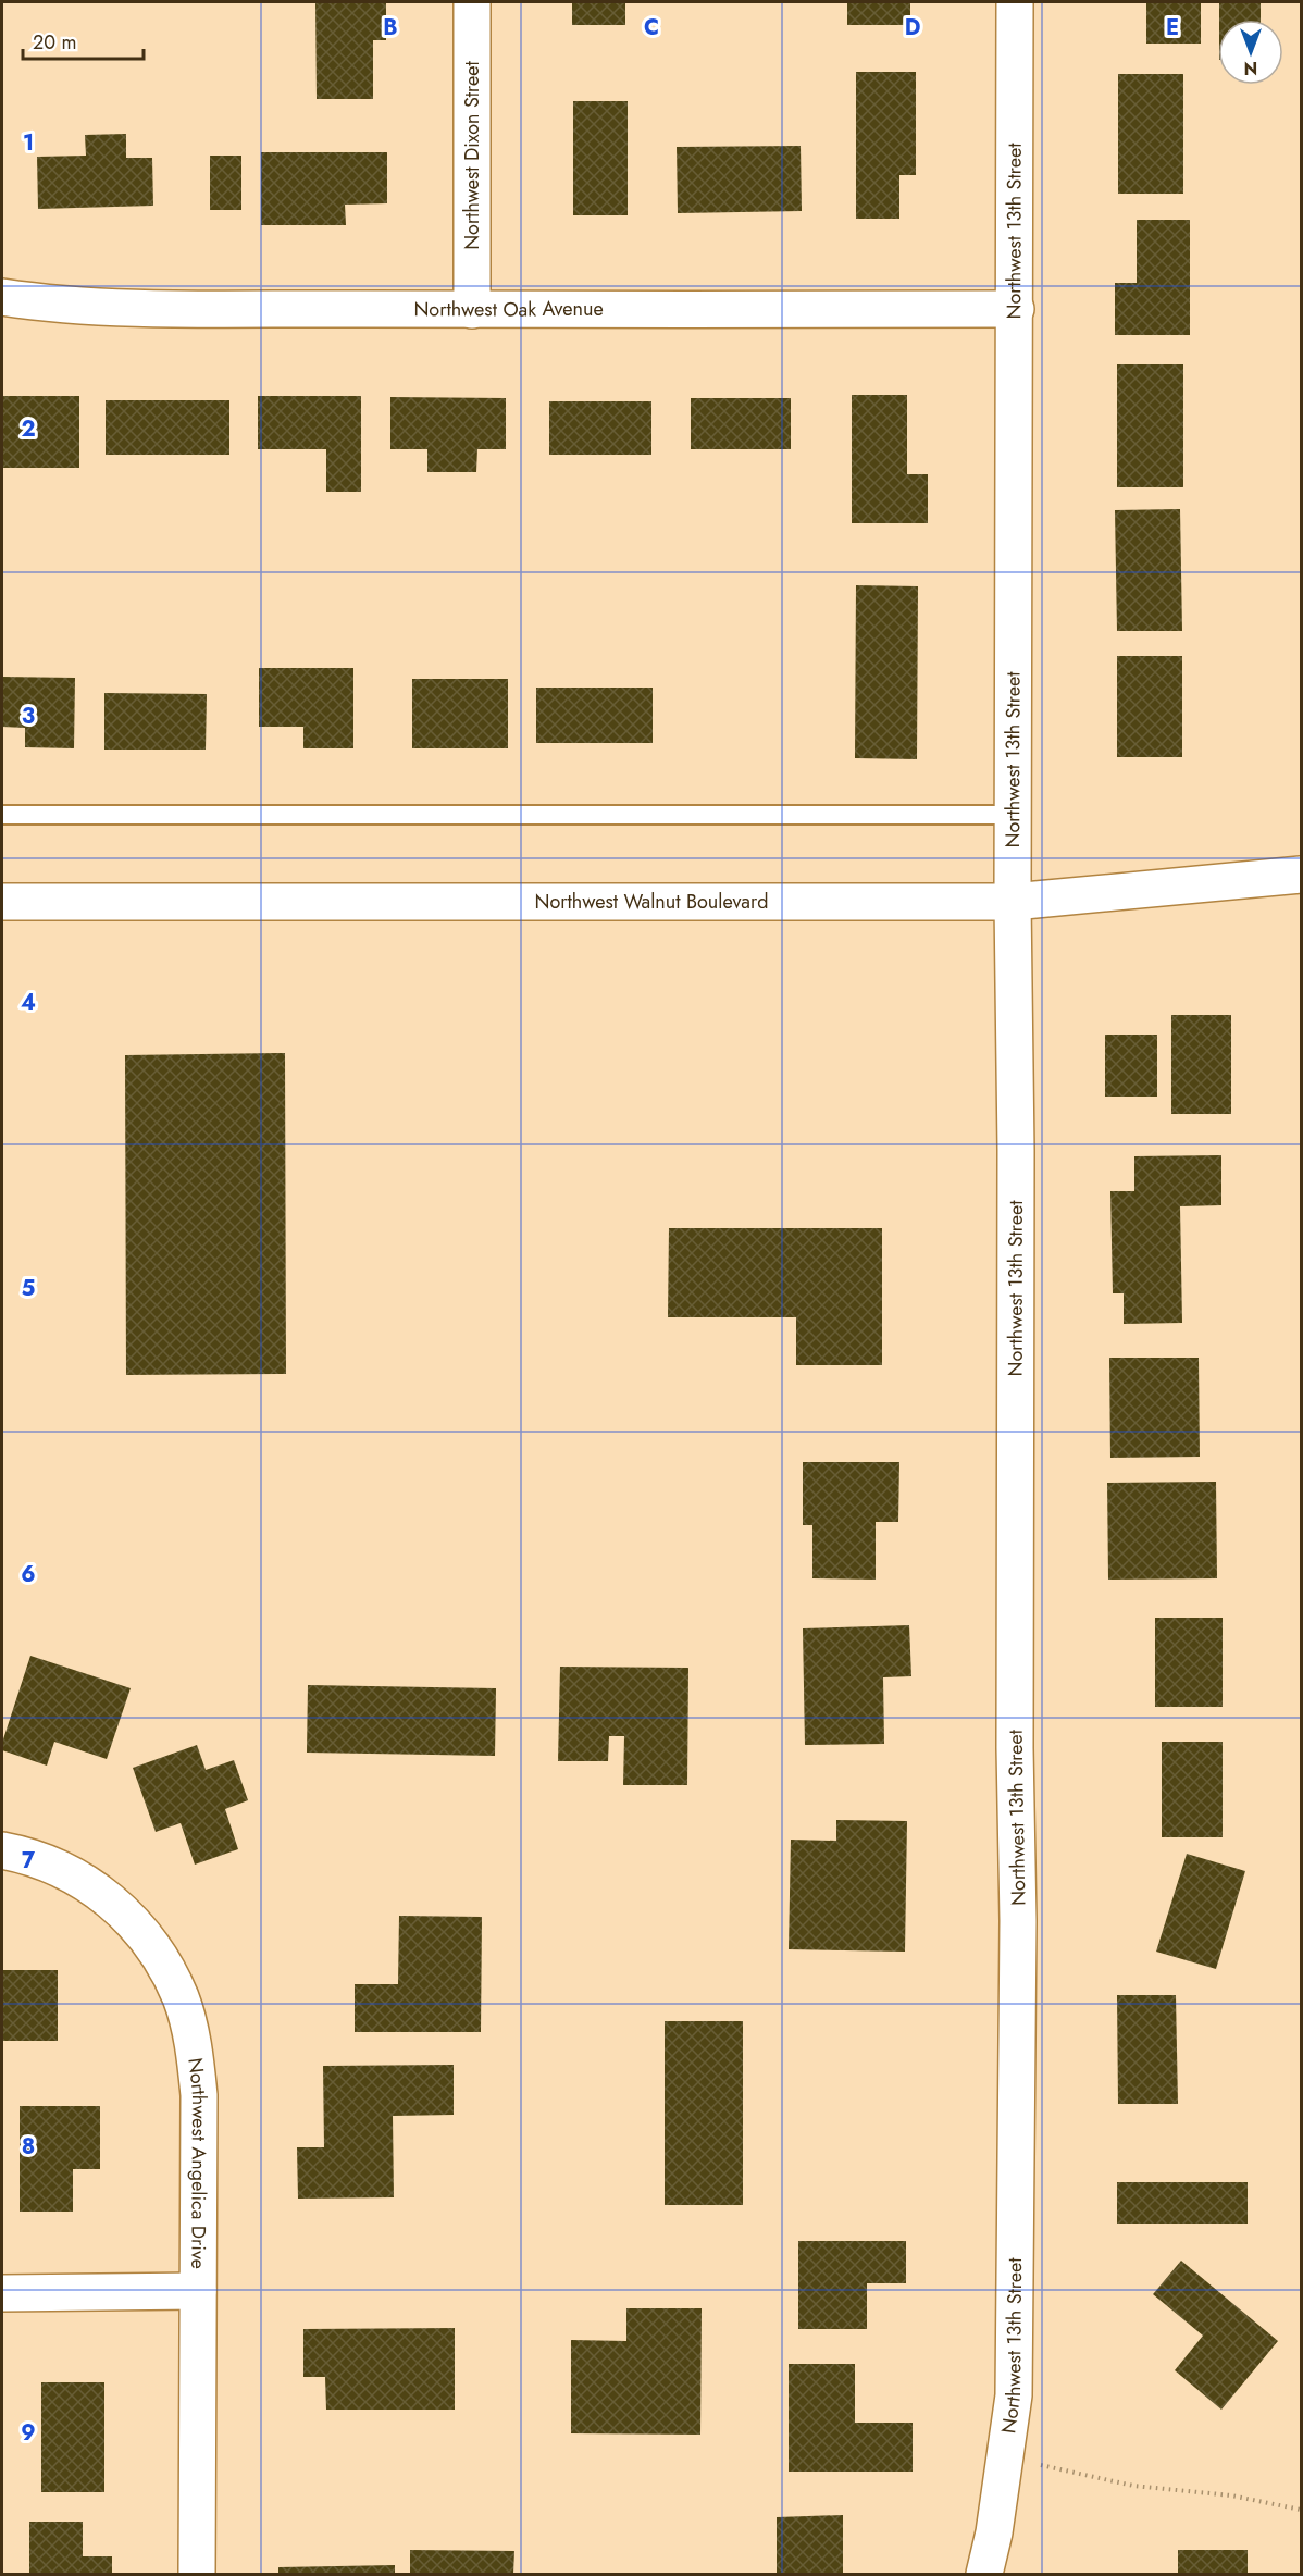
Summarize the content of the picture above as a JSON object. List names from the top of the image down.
{
  "streets": {
    "street": [
      "Northwest Dixon Street",
      "Northwest 13th Street",
      "Northwest Oak Avenue",
      "Northwest Walnut Boulevard",
      "Northwest Angelica Drive"
    ]
  },
  "crossings": [
    ["Northwest Dixon Street", "Northwest Oak Avenue"],
    ["Northwest 13th Street", "Northwest Oak Avenue"],
    ["Northwest 13th Street", "Northwest Walnut Boulevard"]
  ],
  "scale_bar": "20 m",
  "north": "bottom",
  "grid": {
    "columns": [
      "B",
      "C",
      "D",
      "E"
    ],
    "rows": [
      "1",
      "2",
      "3",
      "4",
      "5",
      "6",
      "7",
      "8",
      "9"
    ]
  }
}
